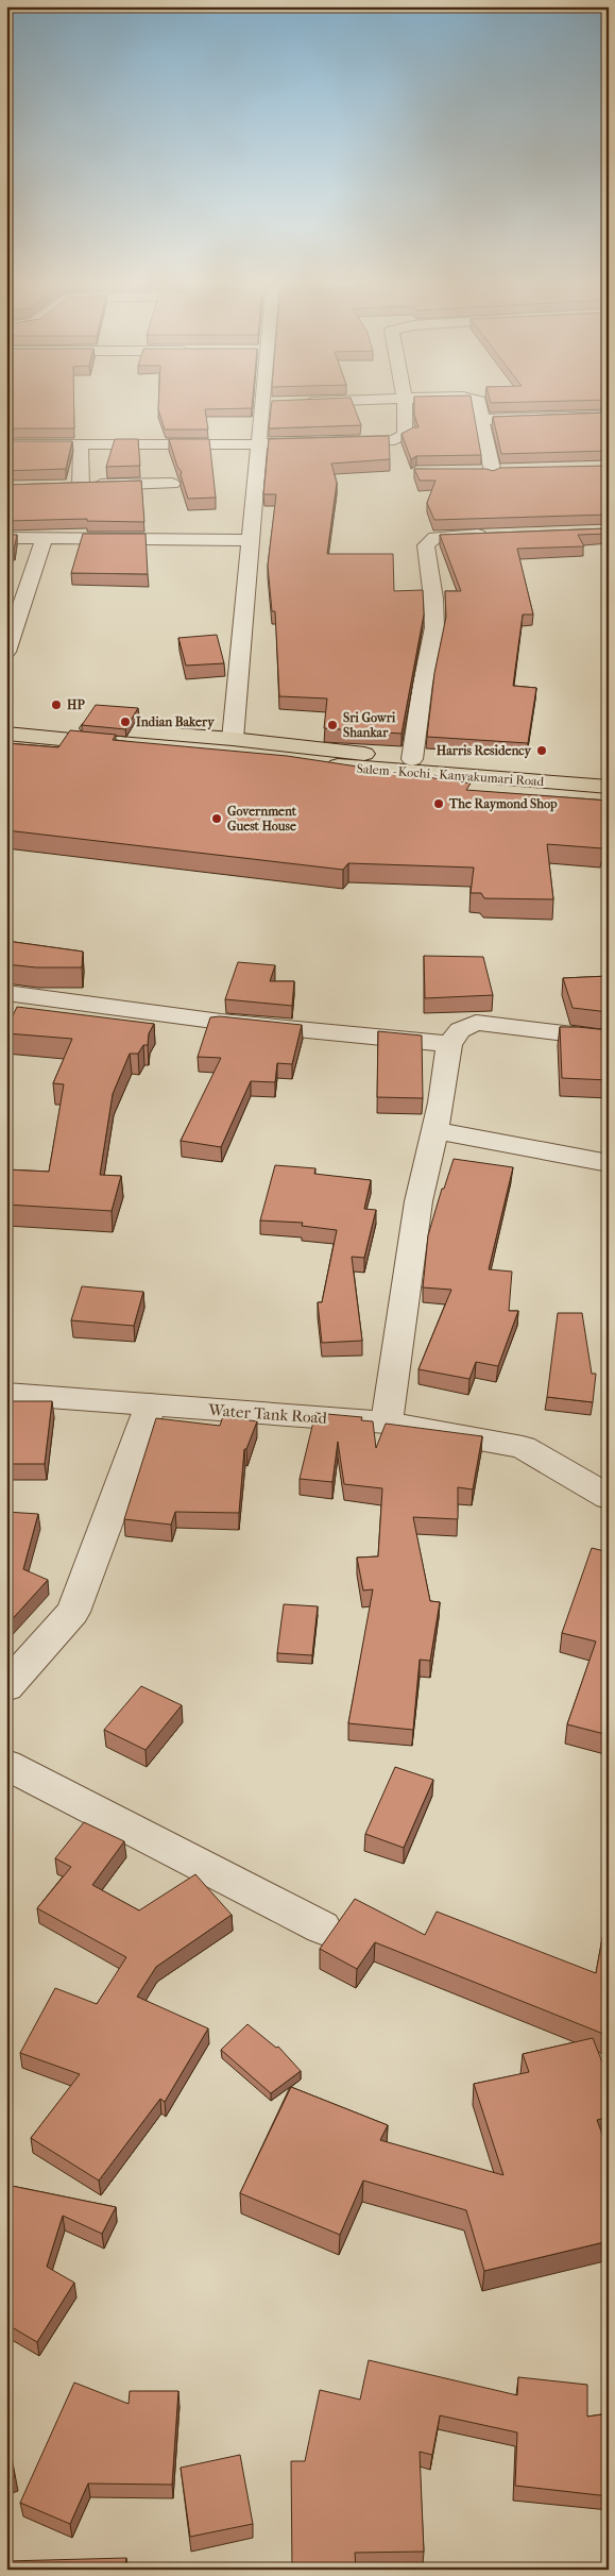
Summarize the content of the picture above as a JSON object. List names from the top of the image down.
{
  "streets": {
    "highway": ["Salem - Kochi - Kanyakumari Road"],
    "street": ["Water Tank Road"]
  },
  "places": [
    "HP",
    "Indian Bakery",
    "Sri Gowri Shankar",
    "Harris Residency",
    "The Raymond Shop",
    "Government Guest House"
  ]
}
